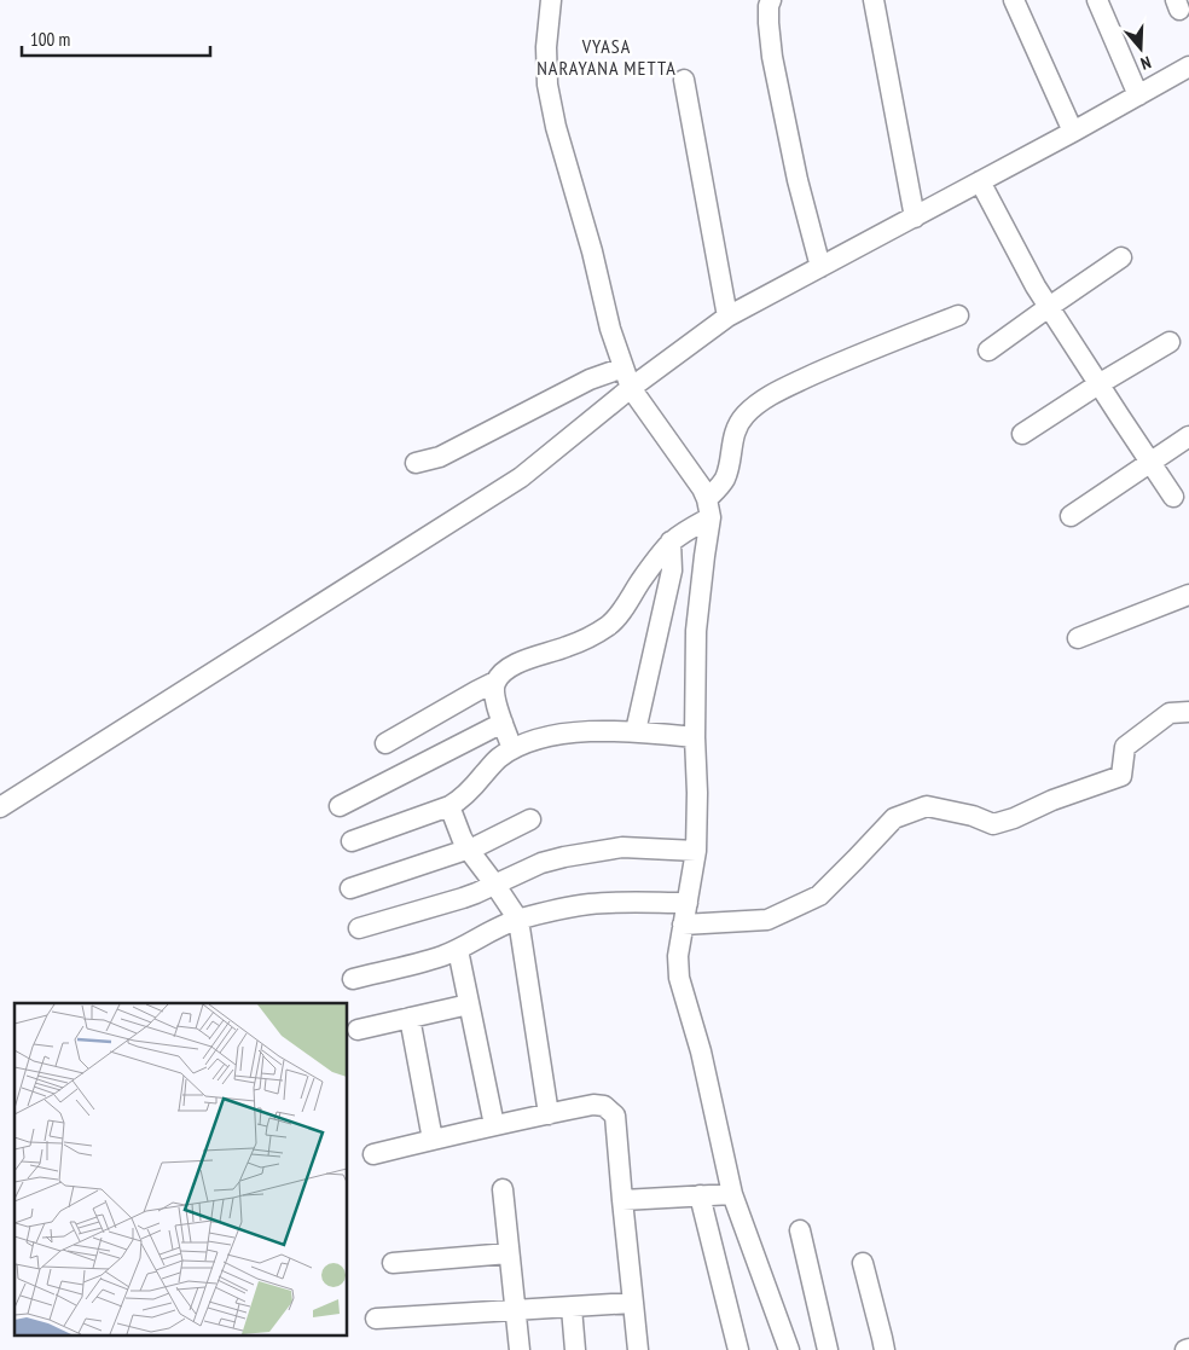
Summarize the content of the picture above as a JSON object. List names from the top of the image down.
{
  "districts": ["VYASA NARAYANA METTA"],
  "scale_bar": "100 m",
  "north": "bottom"
}
